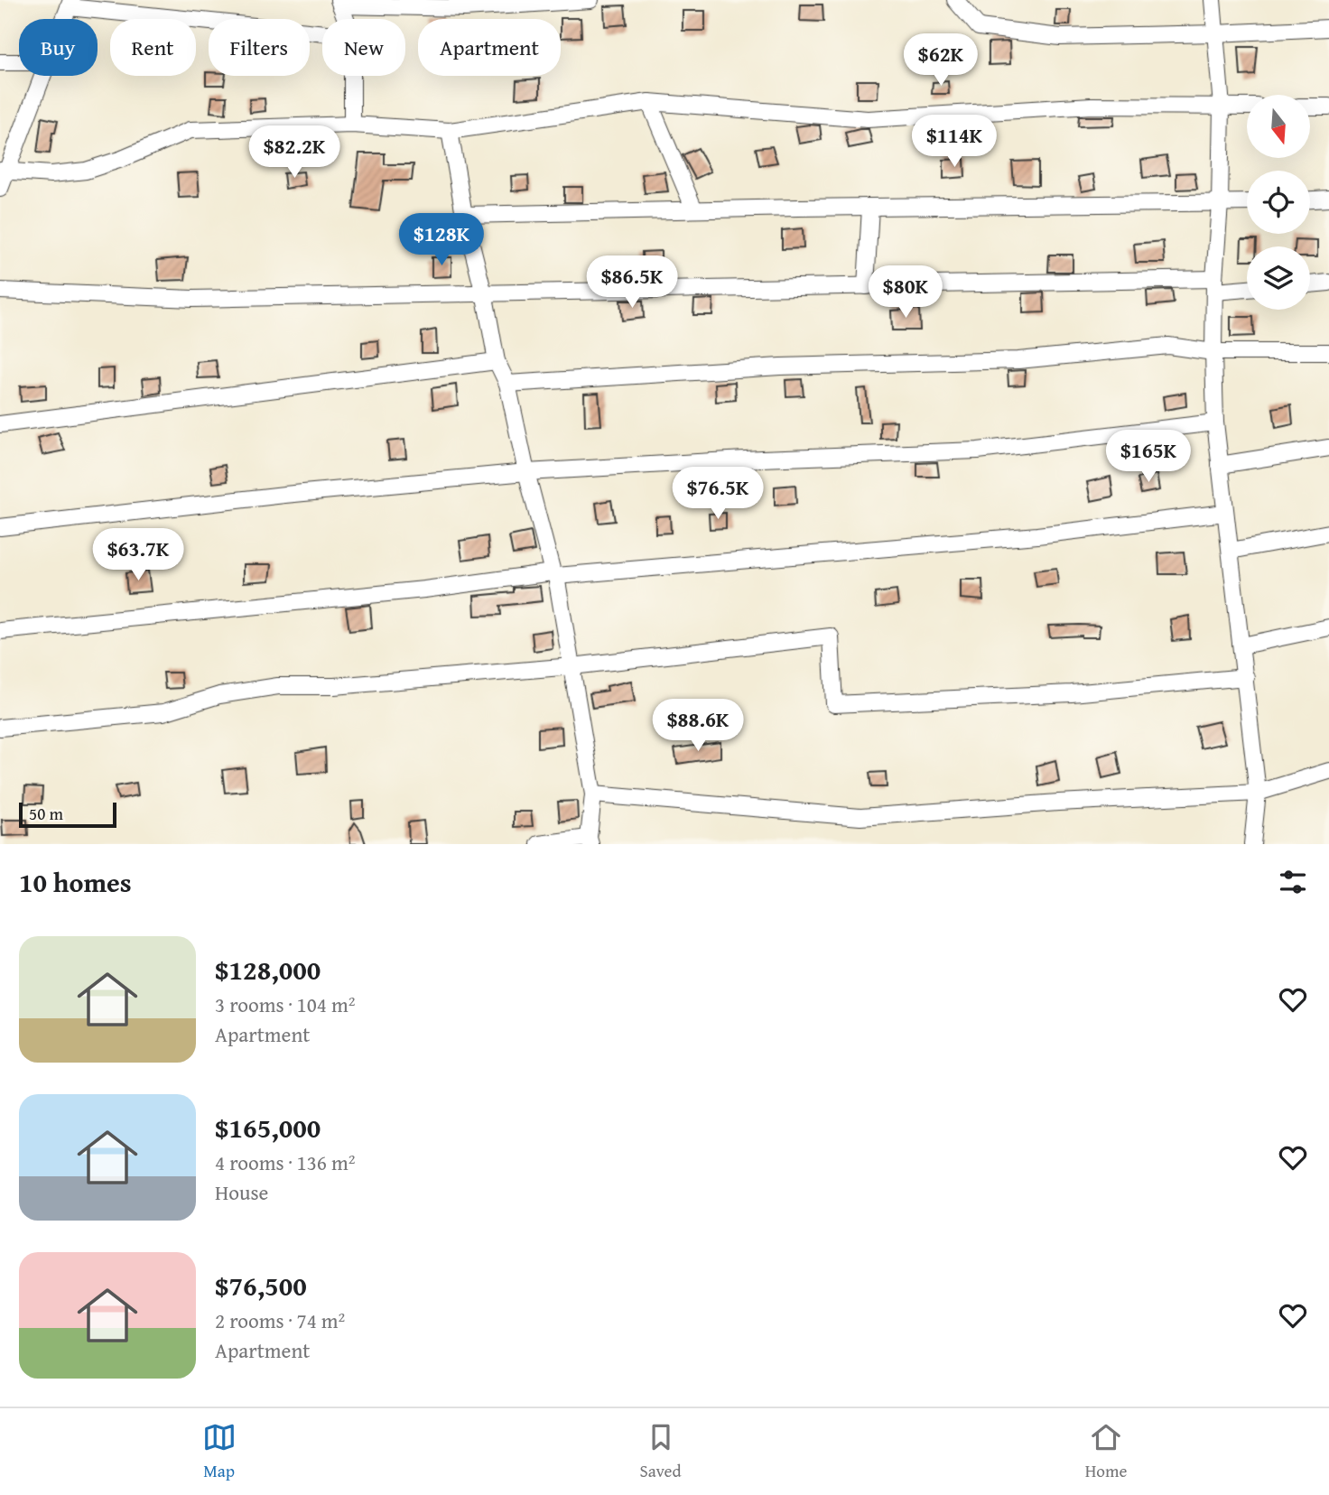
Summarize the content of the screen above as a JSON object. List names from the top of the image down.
{
  "scale_bar": "50 m",
  "north": "bottom",
  "page": {
    "chip": [
      "Buy",
      "Rent",
      "Filters",
      "New",
      "Apartment"
    ],
    "price": [
      "$62K",
      "$114K",
      "$82.2K",
      "$128K",
      "$86.5K",
      "$80K",
      "$165K",
      "$76.5K",
      "$63.7K",
      "$88.6K"
    ],
    "scale": "50 m",
    "heading": "10 homes",
    "list": [
      {
        "name": "$128,000",
        "note": "3 rooms · 104 m² · Apartment"
      },
      {
        "name": "$165,000",
        "note": "4 rooms · 136 m² · House"
      },
      {
        "name": "$76,500",
        "note": "2 rooms · 74 m² · Apartment"
      }
    ],
    "tabs": ["Map", "Saved", "Home"]
  }
}
